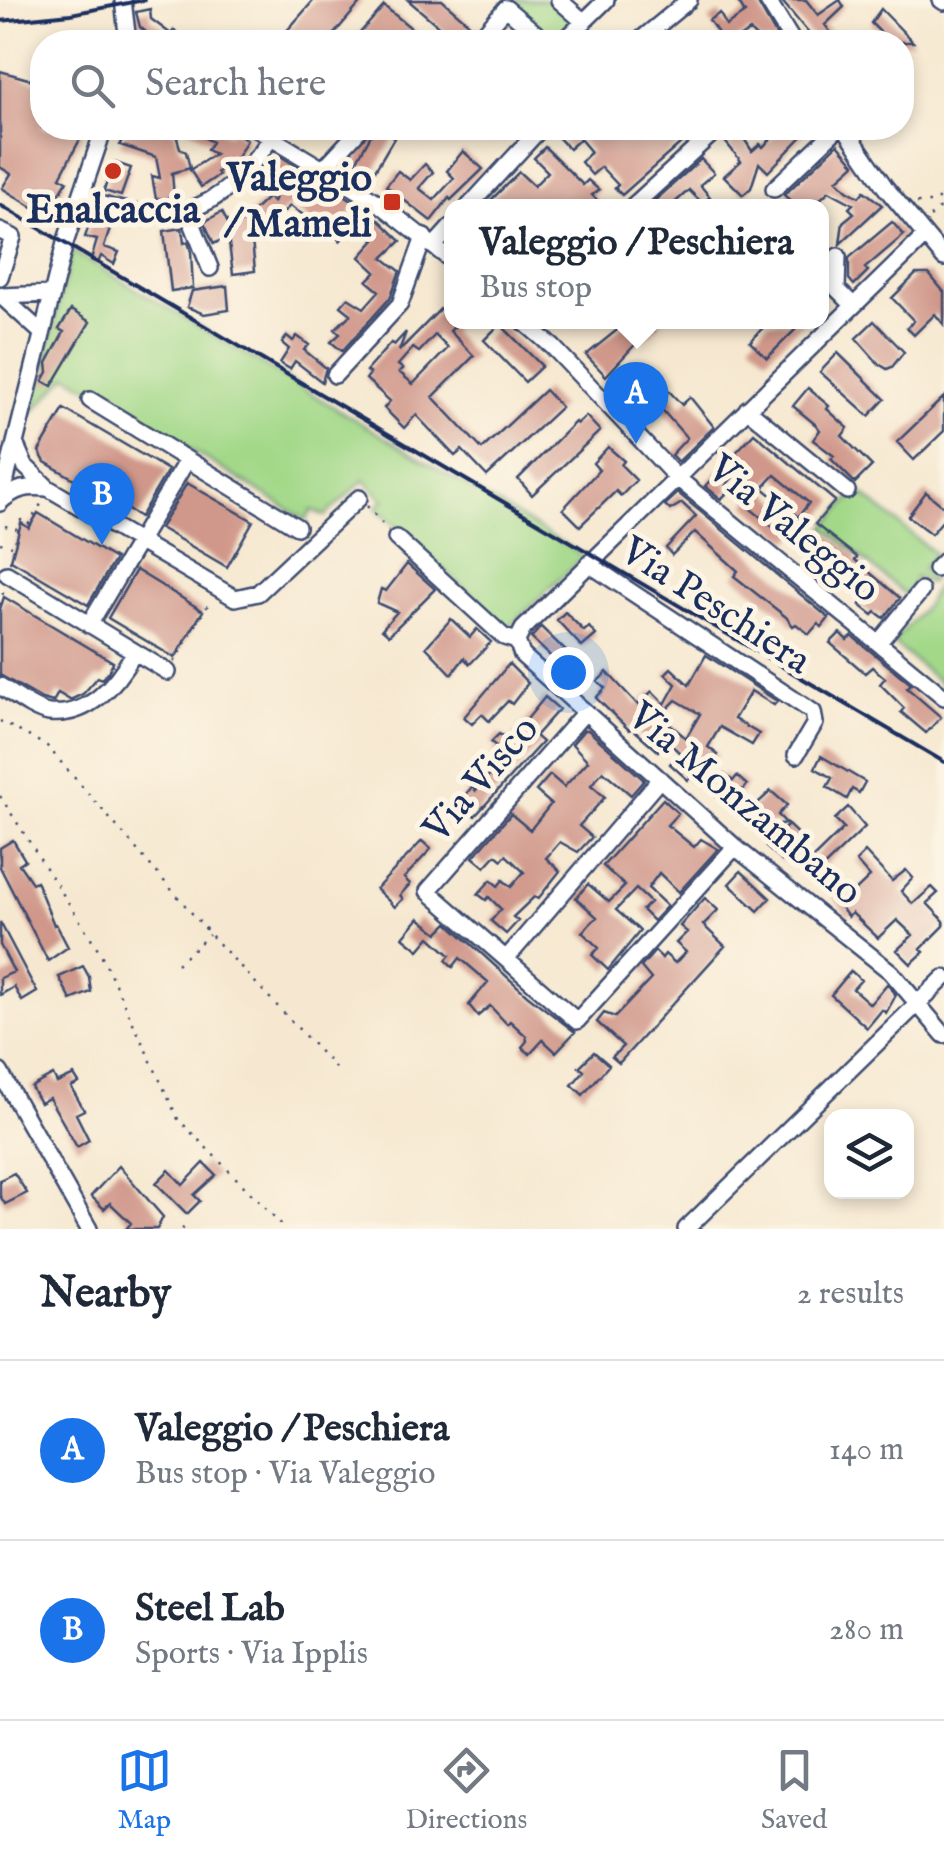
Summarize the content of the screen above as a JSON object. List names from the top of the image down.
{
  "streets": {
    "street": [
      "Via Valeggio",
      "Via Peschiera",
      "Via Visco",
      "Via Monzambano"
    ]
  },
  "crossings": [
    ["Via Valeggio", "Via Peschiera"],
    ["Via Peschiera", "Via Monzambano"],
    ["Via Visco", "Via Monzambano"]
  ],
  "places": {
    "other": ["Enalcaccia"],
    "transit": ["Valeggio / Mameli"]
  },
  "page": {
    "search": "Search here",
    "popup": ["Valeggio / Peschiera", "Bus stop"],
    "pins": ["A", "B"],
    "heading": ["Nearby", "2 results"],
    "list": [
      {
        "mark": "A",
        "name": "Valeggio / Peschiera",
        "note": "Bus stop · Via Valeggio",
        "value": "140 m"
      },
      {
        "mark": "B",
        "name": "Steel Lab",
        "note": "Sports · Via Ipplis",
        "value": "280 m"
      }
    ],
    "nav": ["Map", "Directions", "Saved"]
  }
}
